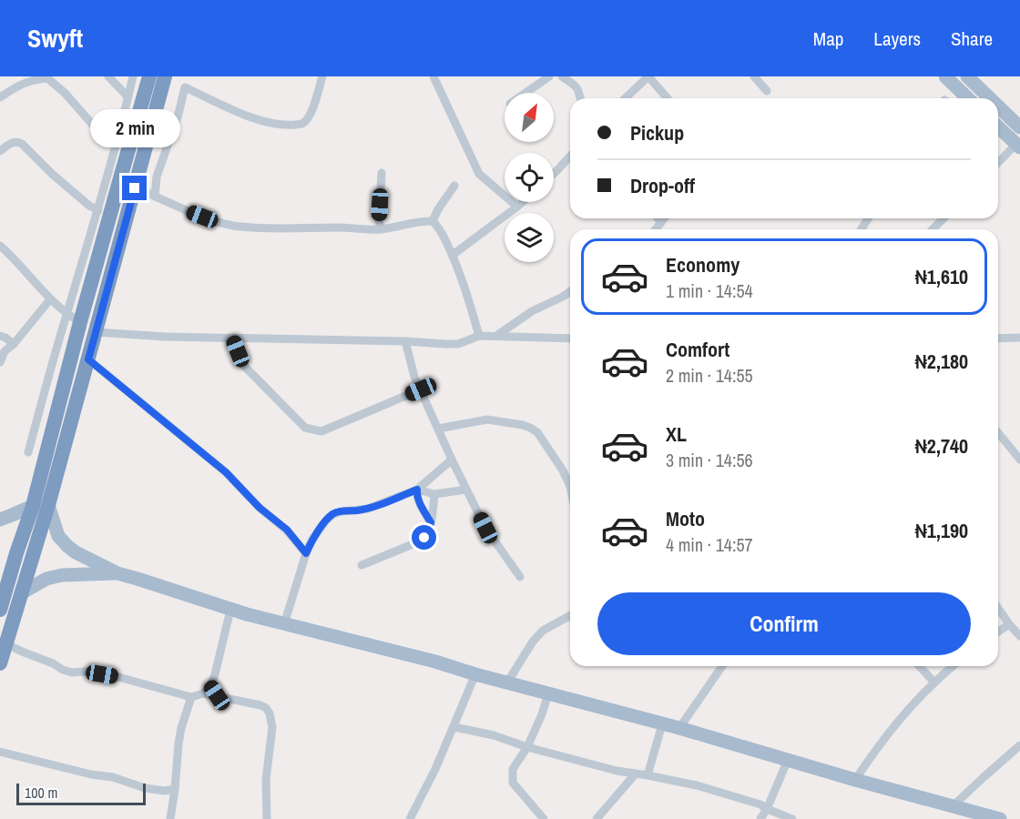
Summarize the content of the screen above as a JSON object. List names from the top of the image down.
{
  "scale_bar": "100 m",
  "north": "top right",
  "page": {
    "header": "Swyft",
    "nav": ["Map", "Layers", "Share"],
    "banner": ["Pickup", "Drop-off"],
    "bubble": "2 min",
    "list": [
      {
        "name": "Economy",
        "note": "1 min · 14:54",
        "value": "₦1,610"
      },
      {
        "name": "Comfort",
        "note": "2 min · 14:55",
        "value": "₦2,180"
      },
      {
        "name": "XL",
        "note": "3 min · 14:56",
        "value": "₦2,740"
      },
      {
        "name": "Moto",
        "note": "4 min · 14:57",
        "value": "₦1,190"
      }
    ],
    "buttons": "Confirm",
    "scale": "100 m"
  }
}
